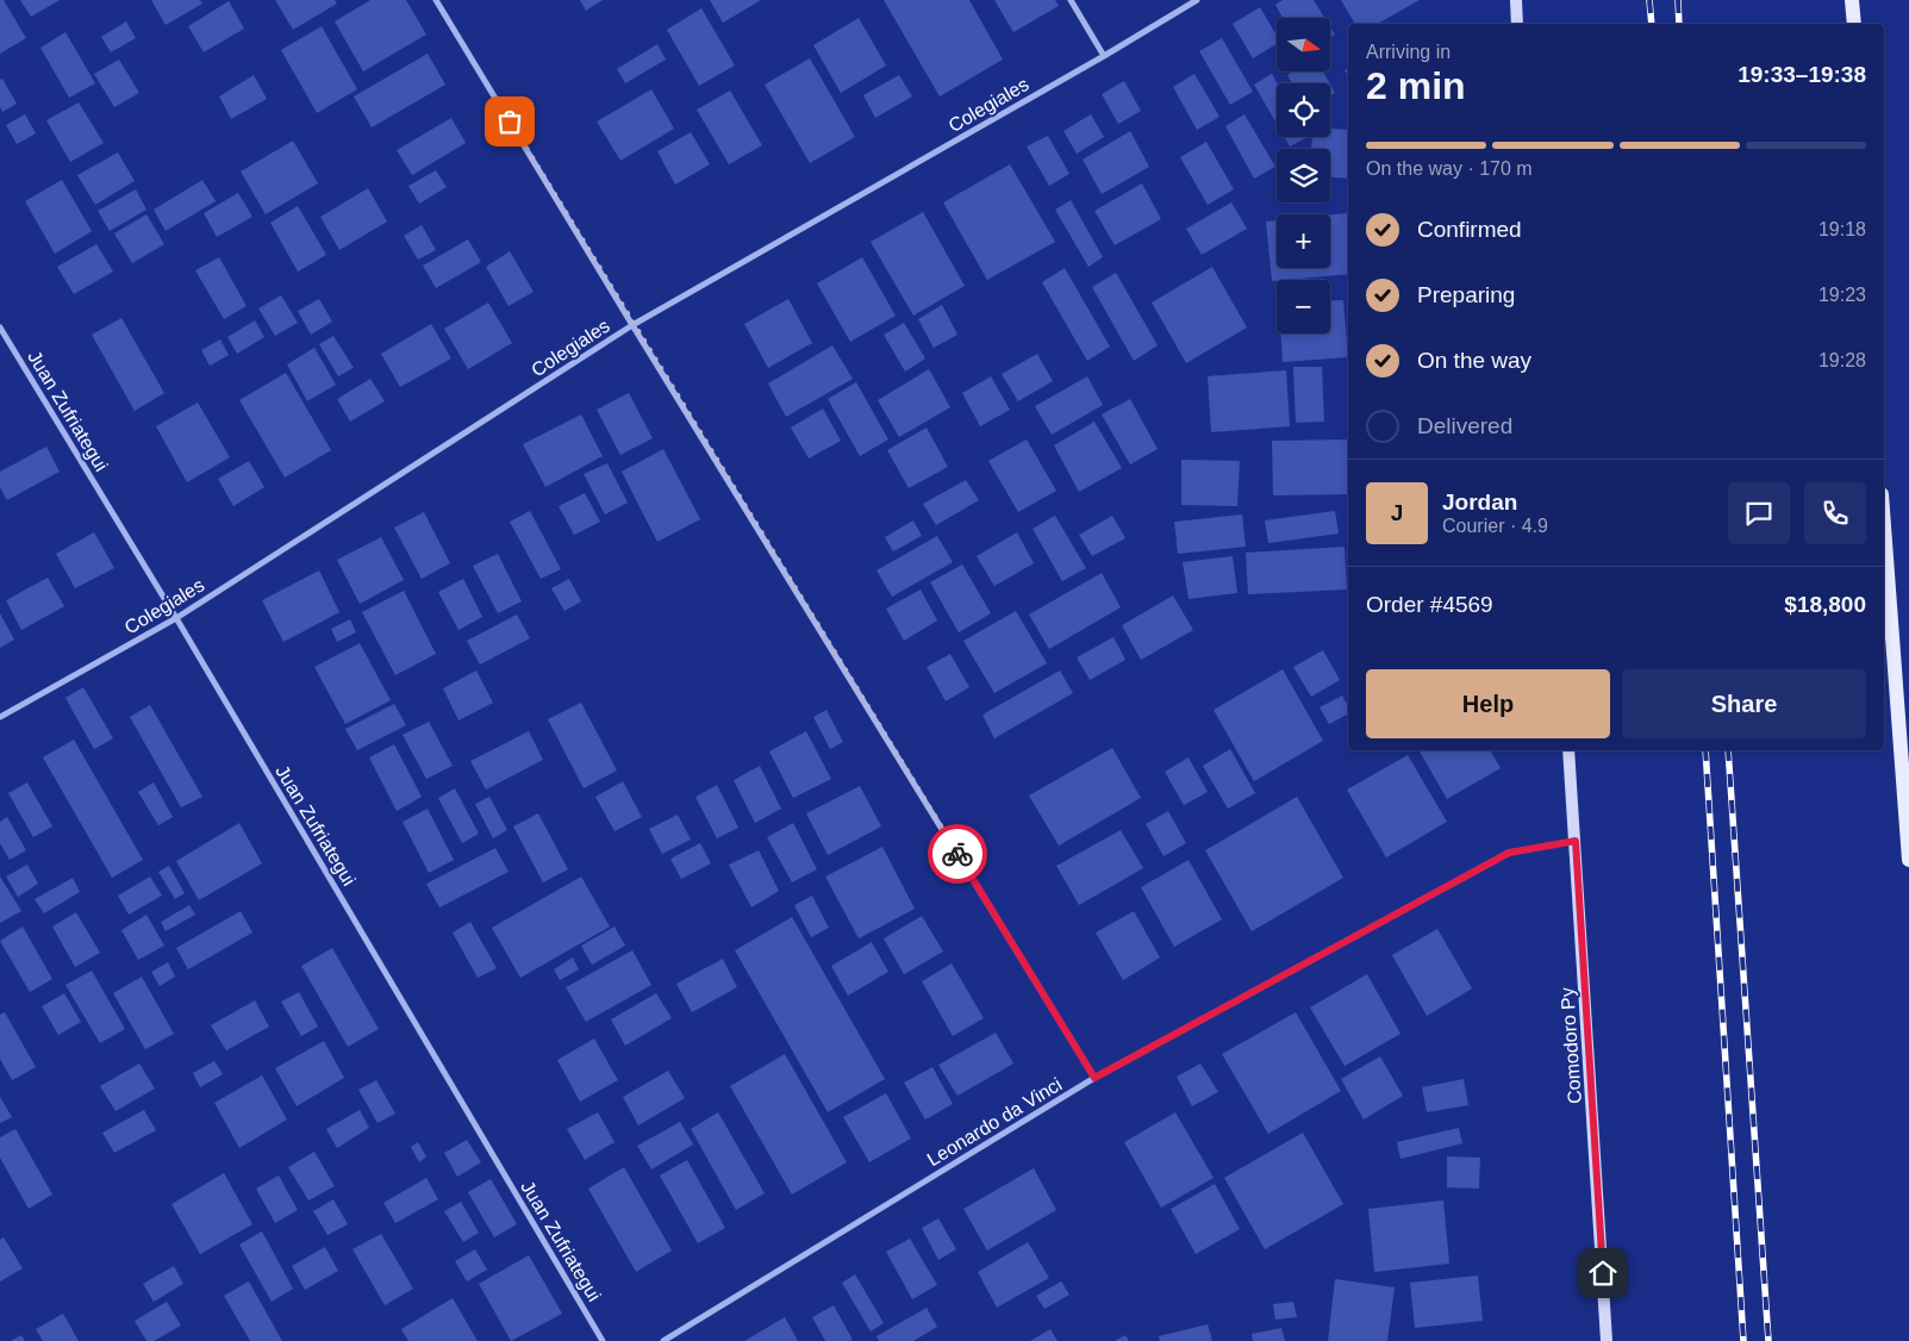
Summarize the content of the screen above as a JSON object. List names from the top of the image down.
{
  "streets": {
    "main road": ["Comodoro Py"],
    "street": ["Colegiales", "Juan Zufriategui", "Leonardo da Vinci"]
  },
  "crossings": [
    ["Colegiales", "Juan Zufriategui"],
    ["Comodoro Py", "Leonardo da Vinci"]
  ],
  "north": "right",
  "page": {
    "map_buttons": ["+", "−"],
    "heading": ["2 min", "Arriving in", "19:33–19:38"],
    "panel": [
      "Jordan",
      "Courier · 4.9",
      "Order #4569",
      "$18,800"
    ],
    "bar": "On the way · 170 m",
    "list": [
      ["Confirmed", "19:18"],
      ["Preparing", "19:23"],
      ["On the way", "19:28"],
      "Delivered"
    ],
    "round": "J",
    "buttons": ["Help", "Share"]
  }
}
